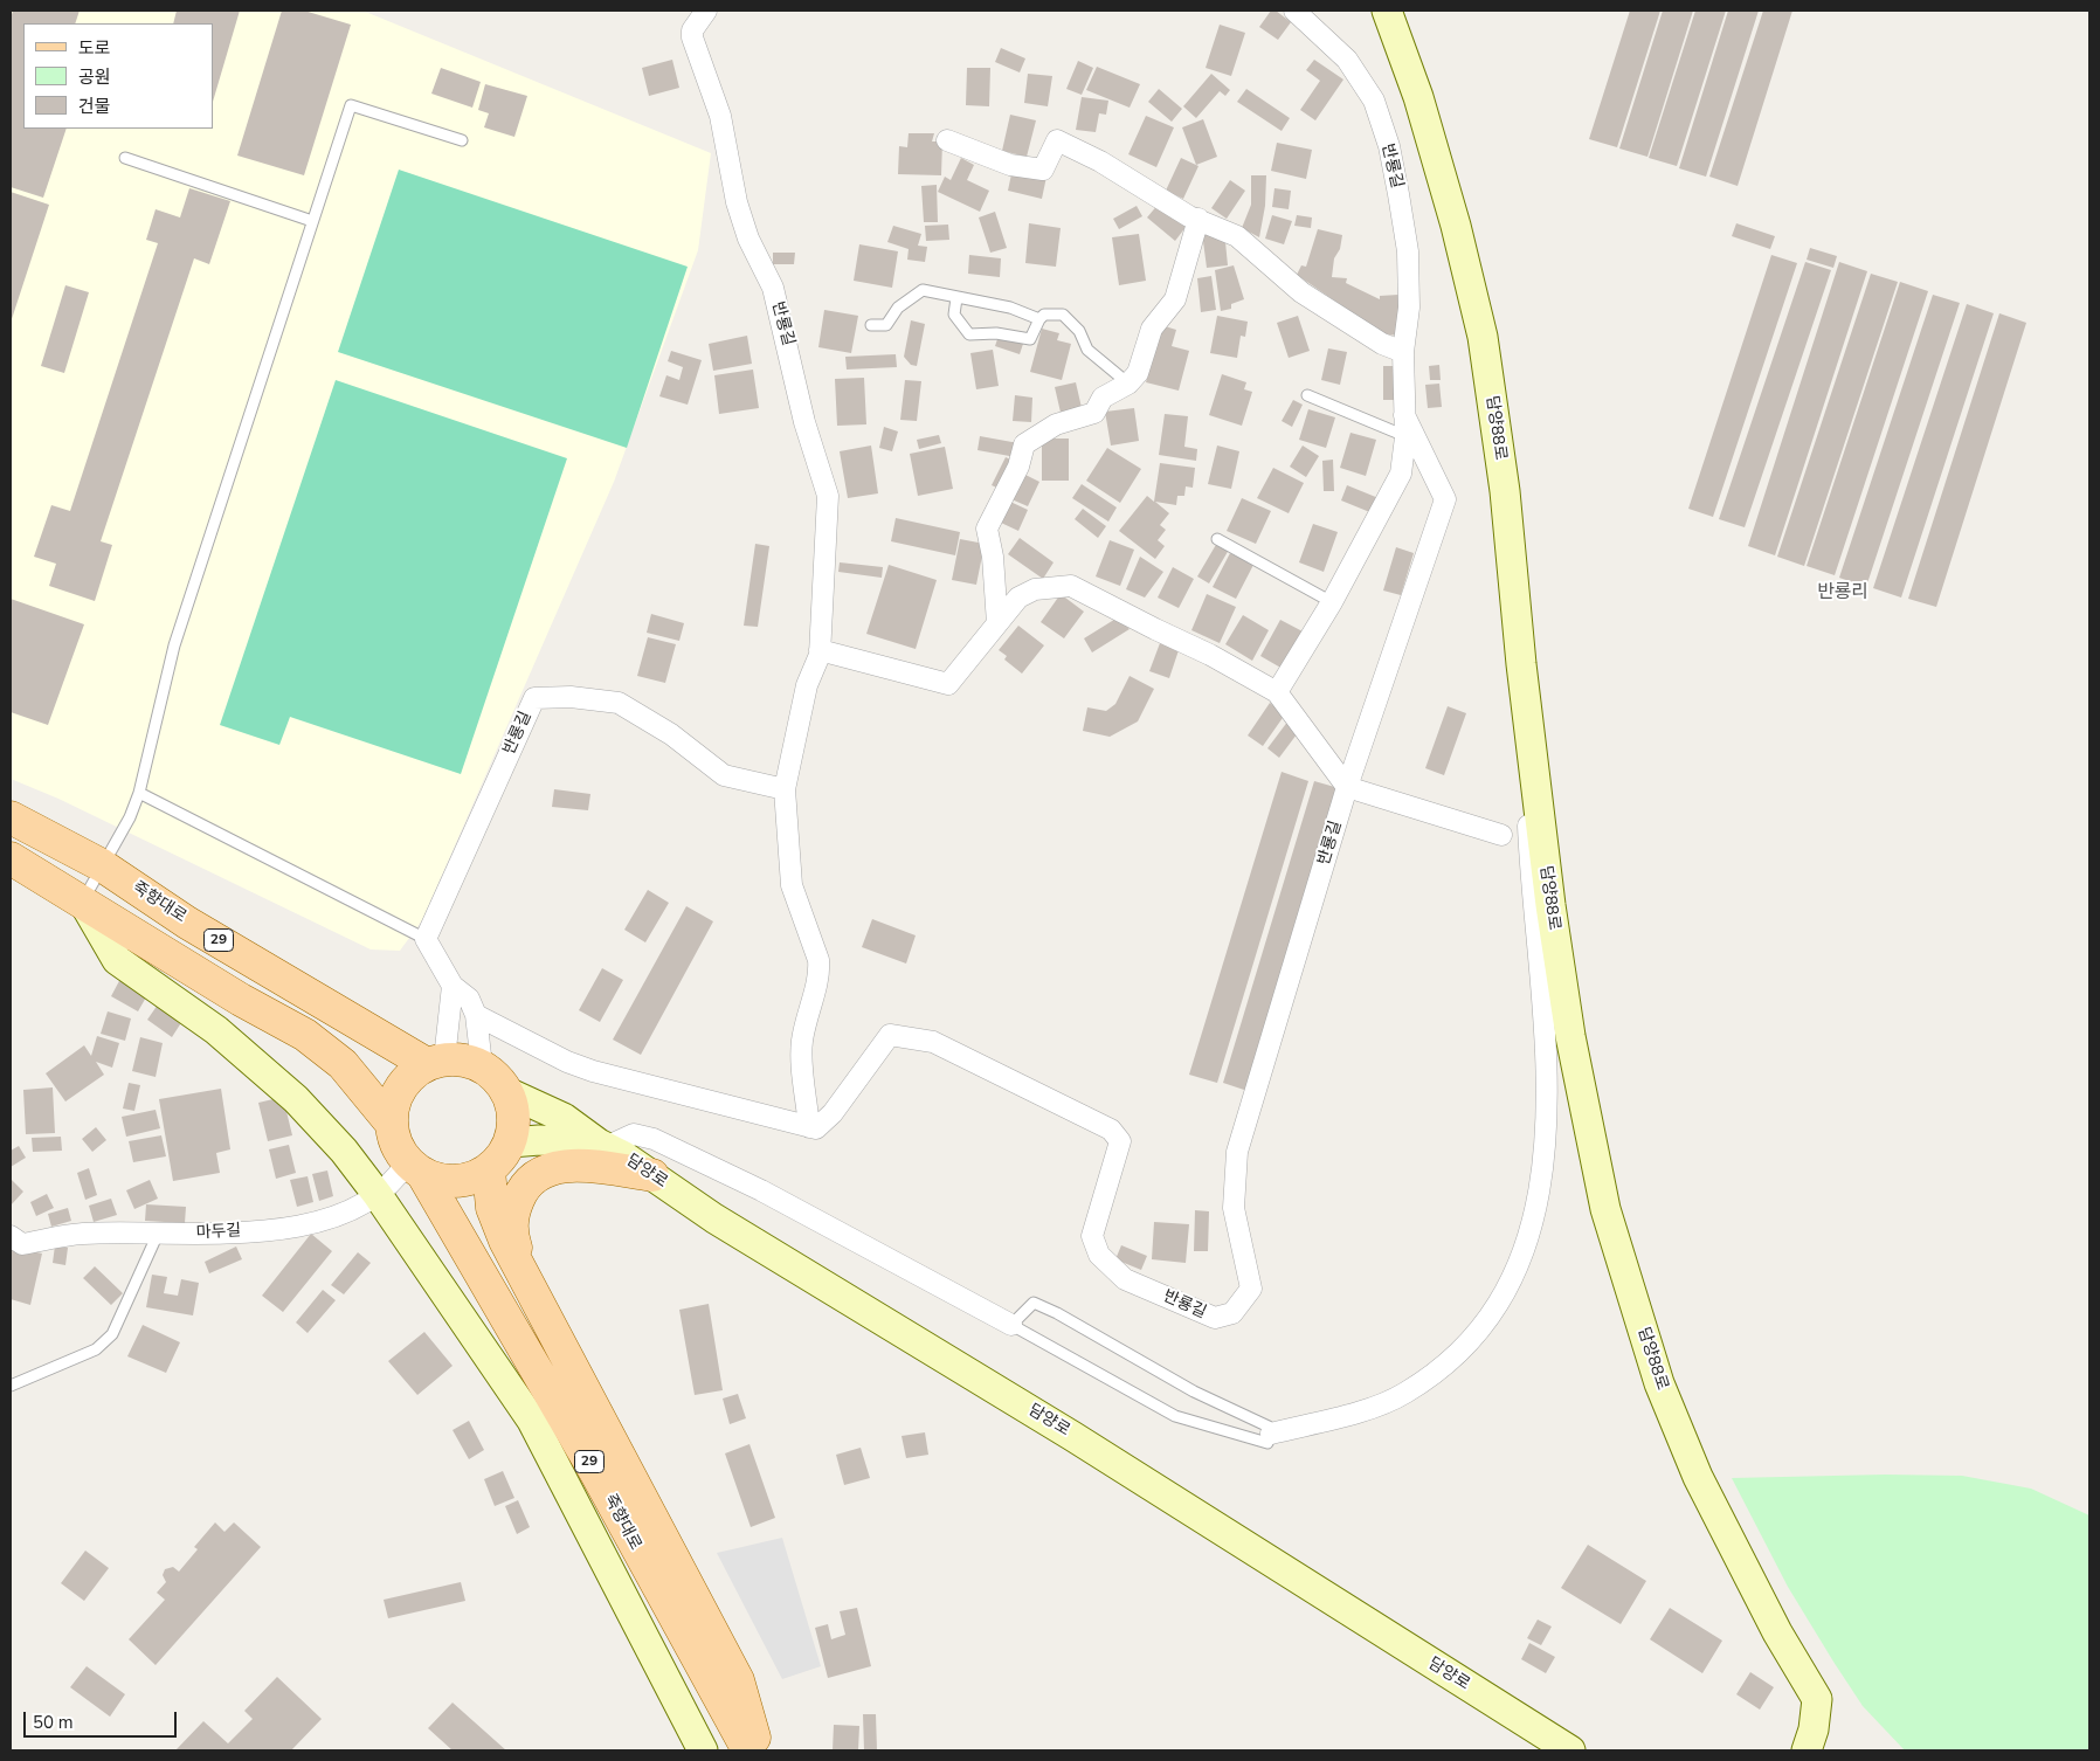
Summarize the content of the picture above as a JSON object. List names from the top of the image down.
{
  "streets": {
    "main road": [
      "담양88로",
      "죽향대로",
      "29",
      "담양로"
    ],
    "street": ["반룡길", "마두길"]
  },
  "crossings": [
    ["죽향대로", "29"],
    ["죽향대로", "담양로"],
    ["죽향대로", "마두길"],
    ["29", "담양로"],
    ["29", "마두길"],
    ["담양로", "마두길"]
  ],
  "districts": ["반룡리"],
  "legend": ["도로", "공원", "건물"],
  "scale_bar": "50 m"
}
